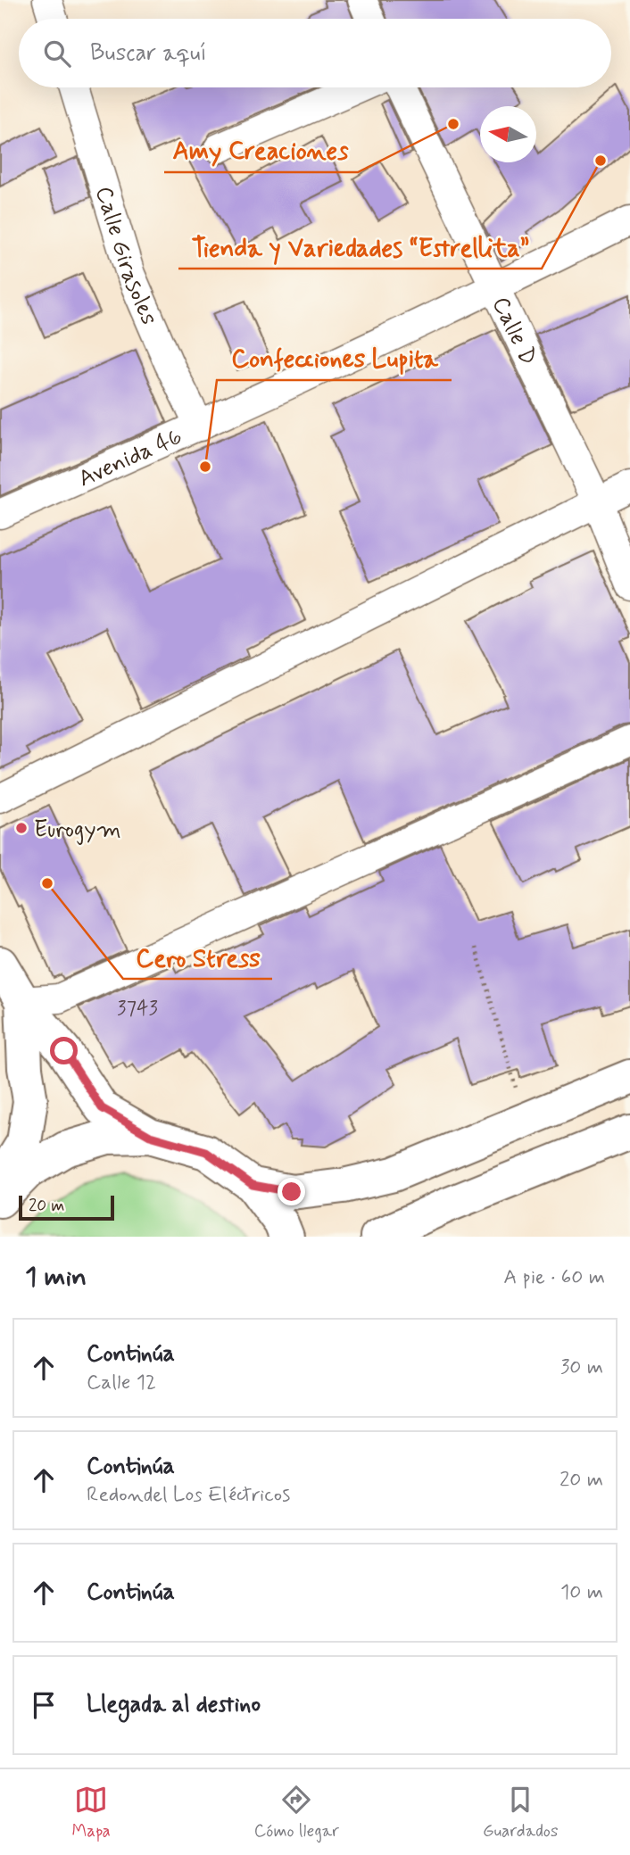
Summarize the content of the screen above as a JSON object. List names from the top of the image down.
{
  "streets": {
    "street": ["Calle Girasoles", "Calle D", "Avenida 46"]
  },
  "crossings": [
    ["Calle Girasoles", "Avenida 46"],
    ["Calle D", "Avenida 46"]
  ],
  "places": [
    "Amy Creaciones",
    "Tienda y Variedades “Estrellita”",
    "Confecciones Lupita",
    "Eurogym",
    "Cero Stress"
  ],
  "house_numbers": ["3743"],
  "scale_bar": "20 m",
  "north": "left",
  "page": {
    "search": "Buscar aquí",
    "scale": "20 m",
    "heading": ["1 min", "A pie · 60 m"],
    "list": [
      ["Continúa", "Calle 12", "30 m"],
      ["Continúa", "Redondel Los Eléctricos", "20 m"],
      ["Continúa", "10 m"],
      "Llegada al destino"
    ],
    "nav": ["Mapa", "Cómo llegar", "Guardados"]
  }
}
